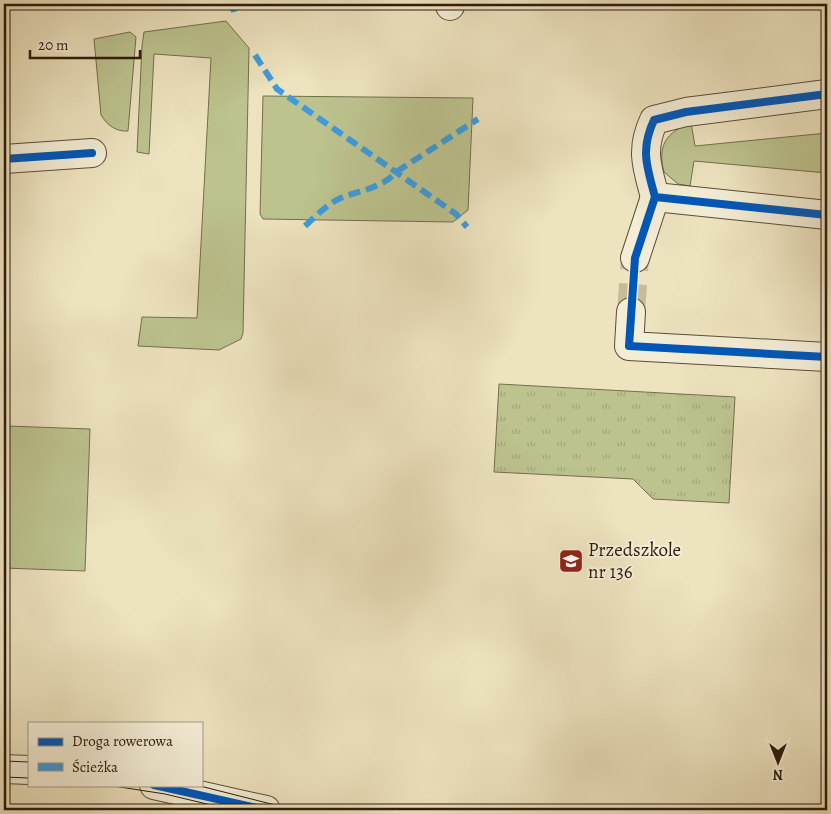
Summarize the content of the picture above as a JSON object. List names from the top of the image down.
{
  "places": {
    "school or university": ["Przedszkole nr 136"]
  },
  "legend": ["Droga rowerowa", "Ścieżka"],
  "scale_bar": "20 m",
  "north": "bottom"
}
